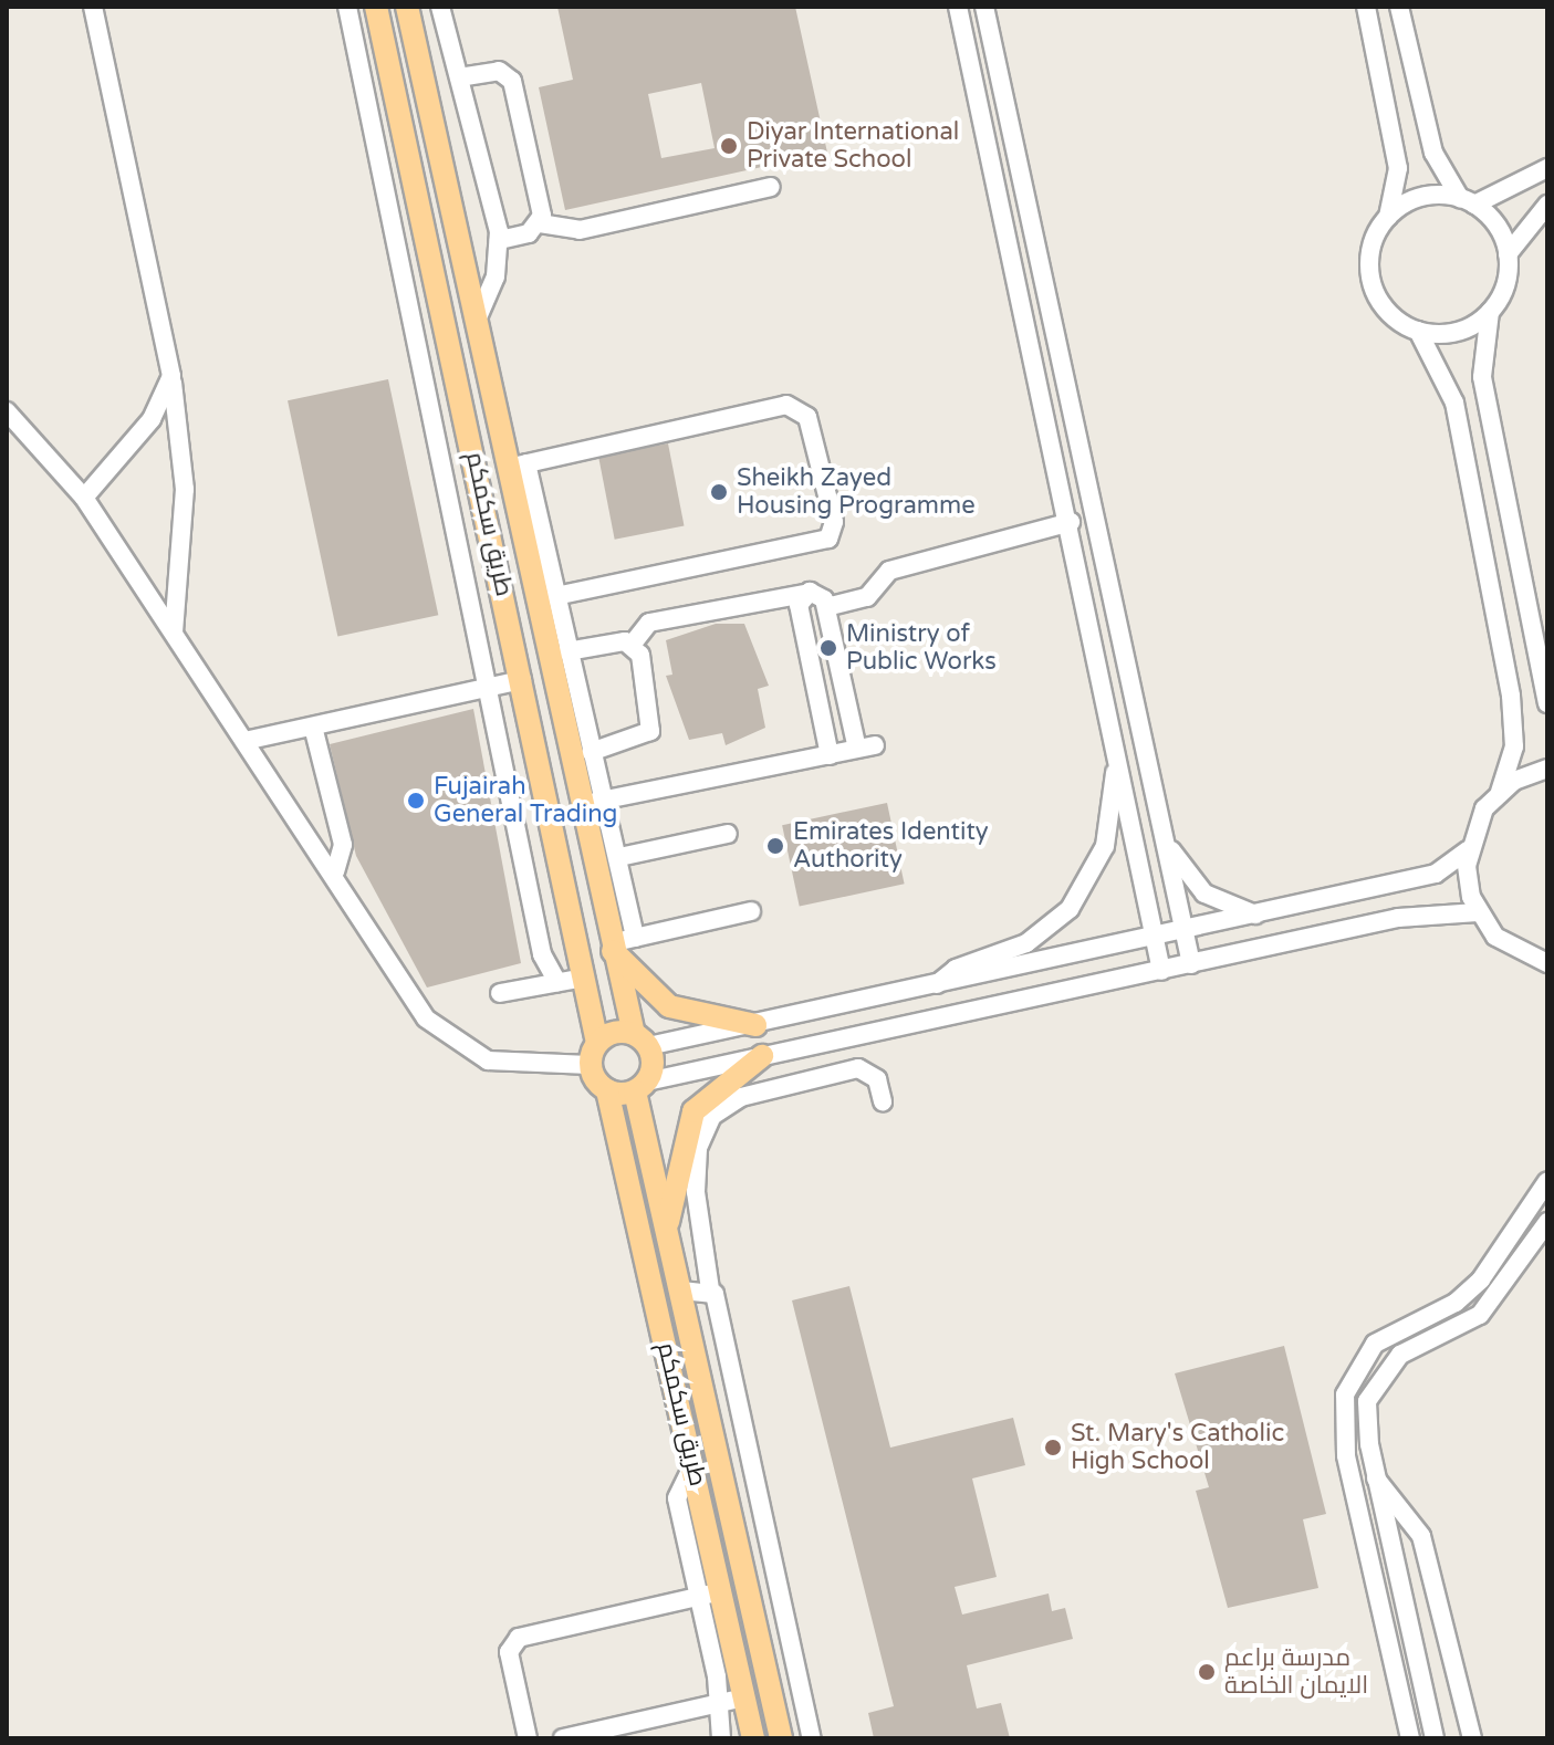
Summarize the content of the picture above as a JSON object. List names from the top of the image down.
{
  "streets": {
    "main road": ["طريق سكمكم"]
  },
  "places": [
    "Diyar International Private School",
    "Sheikh Zayed Housing Programme",
    "Ministry of Public Works",
    "Fujairah General Trading",
    "Emirates Identity Authority",
    "St. Mary's Catholic High School",
    "مدرسة براعم الايمان الخاصة"
  ]
}
